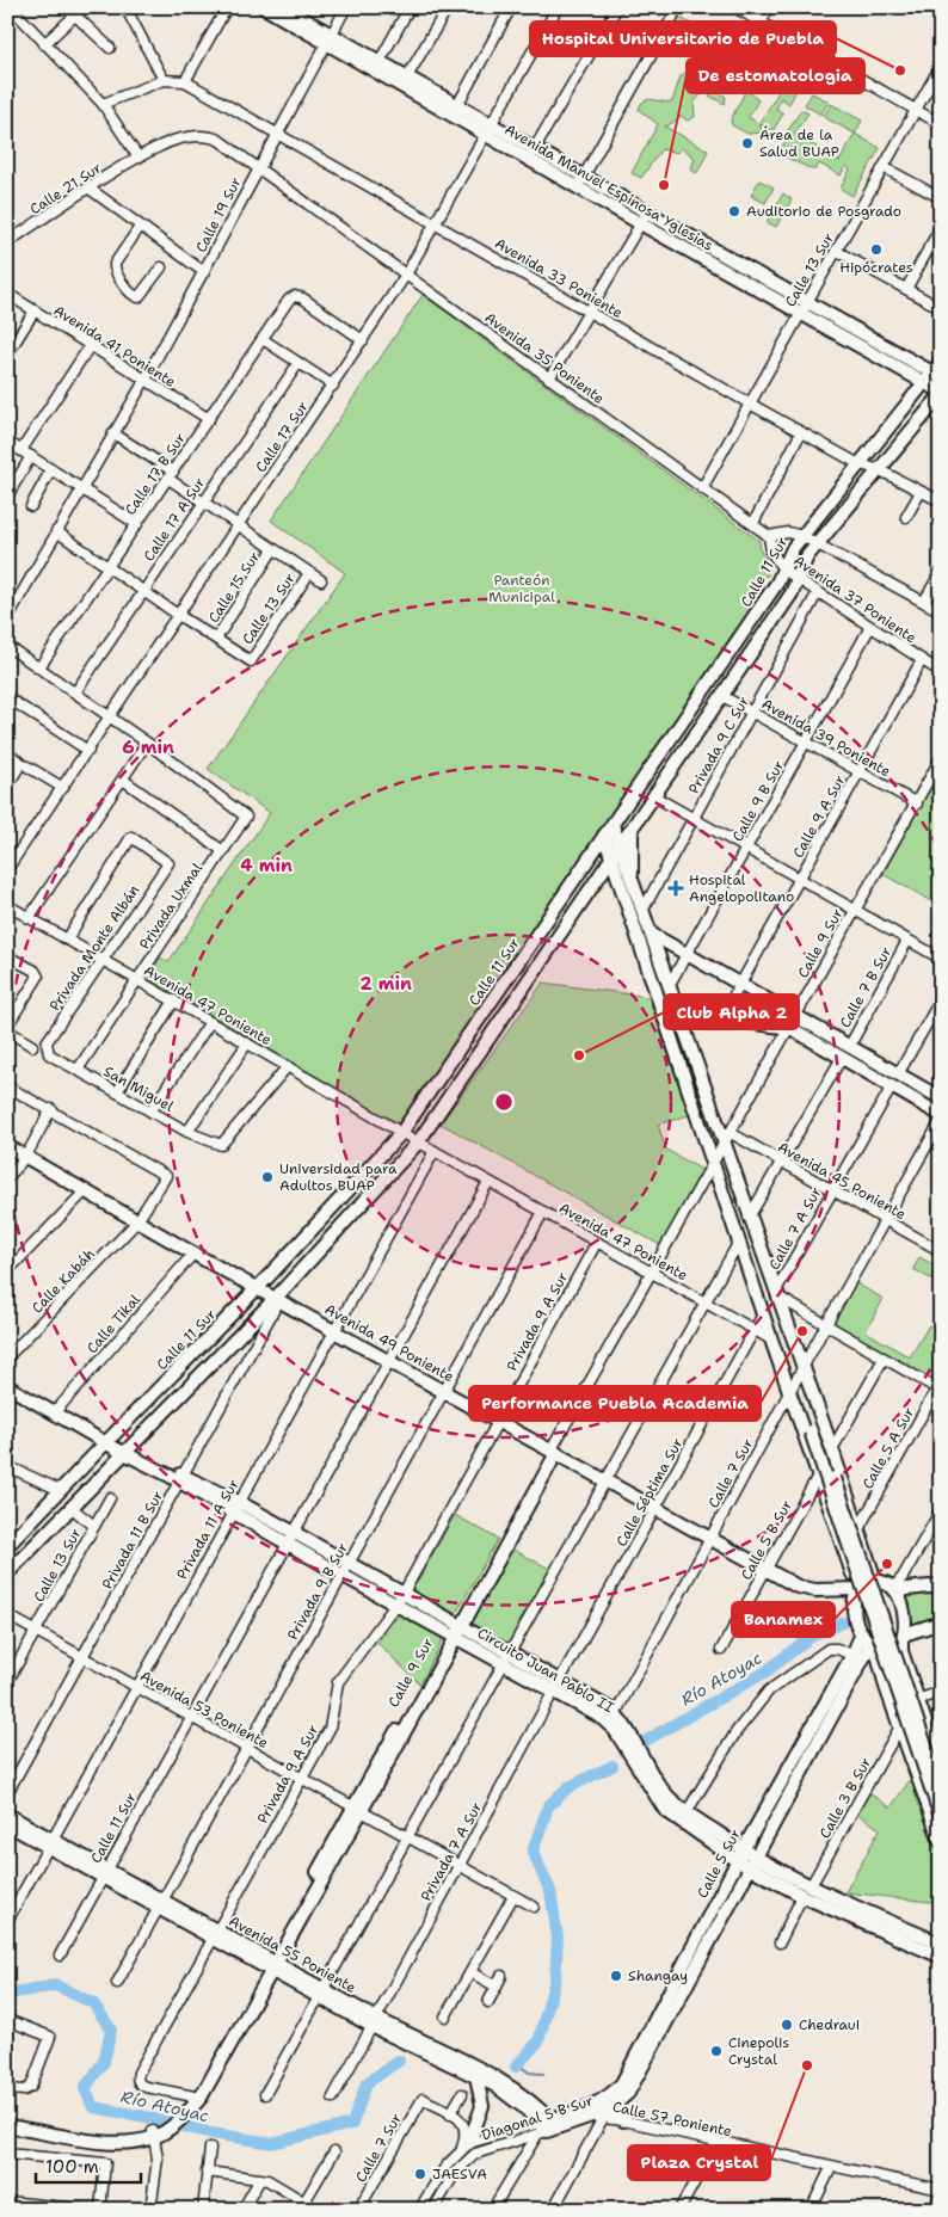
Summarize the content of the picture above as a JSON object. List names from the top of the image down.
{
  "streets": {
    "main road": [
      "Avenida Manuel Espinosa Yglesias",
      "Calle 11 Sur",
      "Calle 9 Sur",
      "Avenida 49 Poniente",
      "Circuito Juan Pablo II",
      "Calle 5 Sur",
      "Avenida 55 Poniente",
      "Diagonal 5 B Sur"
    ],
    "street": [
      "Calle 21 Sur",
      "Calle 19 Sur",
      "Calle 13 Sur",
      "Avenida 33 Poniente",
      "Avenida 41 Poniente",
      "Avenida 35 Poniente",
      "Calle 17 Sur",
      "Calle 17 B Sur",
      "Calle 17 A Sur",
      "Calle 15 Sur",
      "Avenida 37 Poniente",
      "Avenida 39 Poniente",
      "Privada 9 C Sur",
      "Calle 9 B Sur",
      "Calle 9 A Sur",
      "Privada Uxmal",
      "Privada Monte Albán",
      "Calle 7 B Sur",
      "Avenida 47 Poniente",
      "San Miguel",
      "Avenida 45 Poniente",
      "Calle 7 A Sur",
      "Calle Kabáh",
      "Privada 9 A Sur",
      "Calle Tikal",
      "Calle 5 A Sur",
      "Calle 7 Sur",
      "Calle Séptima Sur",
      "Privada 11 A Sur",
      "Privada 11 B Sur",
      "Calle 5 B Sur",
      "Privada 9 B Sur",
      "Avenida 53 Poniente",
      "Calle 3 B Sur",
      "Privada 7 A Sur",
      "Calle 57 Poniente"
    ]
  },
  "crossings": [
    ["Avenida Manuel Espinosa Yglesias", "Calle 19 Sur"],
    ["Avenida Manuel Espinosa Yglesias", "Calle 13 Sur"],
    ["Avenida Manuel Espinosa Yglesias", "Calle 17 Sur"],
    ["Avenida Manuel Espinosa Yglesias", "Calle 11 Sur"],
    ["Calle 21 Sur", "Avenida 35 Poniente"],
    ["Calle 19 Sur", "Avenida 33 Poniente"],
    ["Calle 19 Sur", "Avenida 41 Poniente"],
    ["Calle 19 Sur", "Avenida 35 Poniente"],
    ["Calle 13 Sur", "Avenida 33 Poniente"],
    ["Calle 13 Sur", "Avenida 35 Poniente"],
    ["Calle 13 Sur", "Calle 15 Sur"],
    ["Calle 13 Sur", "Avenida 53 Poniente"],
    ["Avenida 33 Poniente", "Calle 17 Sur"],
    ["Avenida 33 Poniente", "Calle 11 Sur"],
    ["Avenida 41 Poniente", "Calle 17 B Sur"],
    ["Avenida 35 Poniente", "Calle 17 Sur"],
    ["Avenida 35 Poniente", "Avenida 37 Poniente"],
    ["Calle 17 Sur", "Calle 17 B Sur"],
    ["Calle 11 Sur", "Avenida 37 Poniente"],
    ["Calle 11 Sur", "Avenida 39 Poniente"],
    ["Calle 11 Sur", "Avenida 47 Poniente"],
    ["Calle 11 Sur", "Avenida 49 Poniente"],
    ["Calle 11 Sur", "Privada 11 B Sur"],
    ["Calle 11 Sur", "Circuito Juan Pablo II"],
    ["Calle 11 Sur", "Avenida 53 Poniente"],
    ["Calle 11 Sur", "Avenida 55 Poniente"],
    ["Avenida 37 Poniente", "Privada 9 C Sur"],
    ["Avenida 37 Poniente", "Calle 9 B Sur"],
    ["Avenida 37 Poniente", "Calle 9 A Sur"],
    ["Avenida 39 Poniente", "Privada 9 C Sur"],
    ["Avenida 39 Poniente", "Calle 9 B Sur"],
    ["Avenida 39 Poniente", "Calle 9 A Sur"],
    ["Avenida 39 Poniente", "Calle 9 Sur"],
    ["Privada Uxmal", "Avenida 47 Poniente"],
    ["Privada Uxmal", "San Miguel"],
    ["Calle 9 Sur", "Avenida 47 Poniente"],
    ["Calle 9 Sur", "Avenida 45 Poniente"],
    ["Calle 9 Sur", "Privada 9 A Sur"],
    ["Calle 9 Sur", "Avenida 49 Poniente"],
    ["Calle 9 Sur", "Circuito Juan Pablo II"],
    ["Calle 9 Sur", "Avenida 53 Poniente"],
    ["Calle 9 Sur", "Avenida 55 Poniente"],
    ["Privada Monte Albán", "Avenida 47 Poniente"],
    ["Privada Monte Albán", "San Miguel"],
    ["Calle 7 B Sur", "Avenida 45 Poniente"],
    ["Avenida 47 Poniente", "San Miguel"],
    ["Avenida 47 Poniente", "Privada 9 A Sur"],
    ["Avenida 47 Poniente", "Calle Séptima Sur"],
    ["Avenida 47 Poniente", "Privada 11 A Sur"],
    ["Avenida 47 Poniente", "Privada 9 B Sur"],
    ["Avenida 45 Poniente", "Calle 7 A Sur"],
    ["Avenida 45 Poniente", "Calle 7 Sur"],
    ["Calle Kabáh", "Avenida 49 Poniente"],
    ["Privada 9 A Sur", "Avenida 49 Poniente"],
    ["Privada 9 A Sur", "Circuito Juan Pablo II"],
    ["Privada 9 A Sur", "Avenida 53 Poniente"],
    ["Privada 9 A Sur", "Avenida 55 Poniente"],
    ["Calle Tikal", "Avenida 49 Poniente"],
    ["Calle Tikal", "Circuito Juan Pablo II"],
    ["Avenida 49 Poniente", "Calle 7 Sur"],
    ["Avenida 49 Poniente", "Calle Séptima Sur"],
    ["Avenida 49 Poniente", "Privada 11 A Sur"],
    ["Avenida 49 Poniente", "Calle 5 B Sur"],
    ["Avenida 49 Poniente", "Privada 9 B Sur"],
    ["Avenida 49 Poniente", "Calle 5 Sur"],
    ["Calle 7 Sur", "Circuito Juan Pablo II"],
    ["Calle Séptima Sur", "Circuito Juan Pablo II"],
    ["Calle Séptima Sur", "Privada 7 A Sur"],
    ["Privada 11 A Sur", "Circuito Juan Pablo II"],
    ["Privada 11 A Sur", "Avenida 53 Poniente"],
    ["Privada 11 A Sur", "Avenida 55 Poniente"],
    ["Privada 11 B Sur", "Circuito Juan Pablo II"],
    ["Privada 11 B Sur", "Avenida 53 Poniente"],
    ["Privada 9 B Sur", "Circuito Juan Pablo II"],
    ["Privada 9 B Sur", "Avenida 53 Poniente"],
    ["Privada 9 B Sur", "Avenida 55 Poniente"],
    ["Circuito Juan Pablo II", "Privada 7 A Sur"],
    ["Circuito Juan Pablo II", "Calle 5 Sur"],
    ["Avenida 53 Poniente", "Privada 7 A Sur"],
    ["Privada 7 A Sur", "Avenida 55 Poniente"],
    ["Calle 5 Sur", "Diagonal 5 B Sur"],
    ["Avenida 55 Poniente", "Diagonal 5 B Sur"]
  ],
  "water": ["Río Atoyac"],
  "parks": ["Panteón Municipal"],
  "places": {
    "other": [
      "Hospital Universitario de Puebla",
      "Área de la Salud BUAP",
      "De estomatologia",
      "Auditorio de Posgrado",
      "Hipócrates",
      "Club Alpha 2",
      "Universidad para Adultos BUAP",
      "Performance Puebla Academia",
      "Banamex",
      "Shangay",
      "Chedraui",
      "Cinepolis Crystal",
      "Plaza Crystal",
      "JAESVA"
    ],
    "health": ["Hospital Angelopolitano"]
  },
  "scale_bar": "100 m",
  "rings": ["6 min", "4 min", "2 min"]
}
